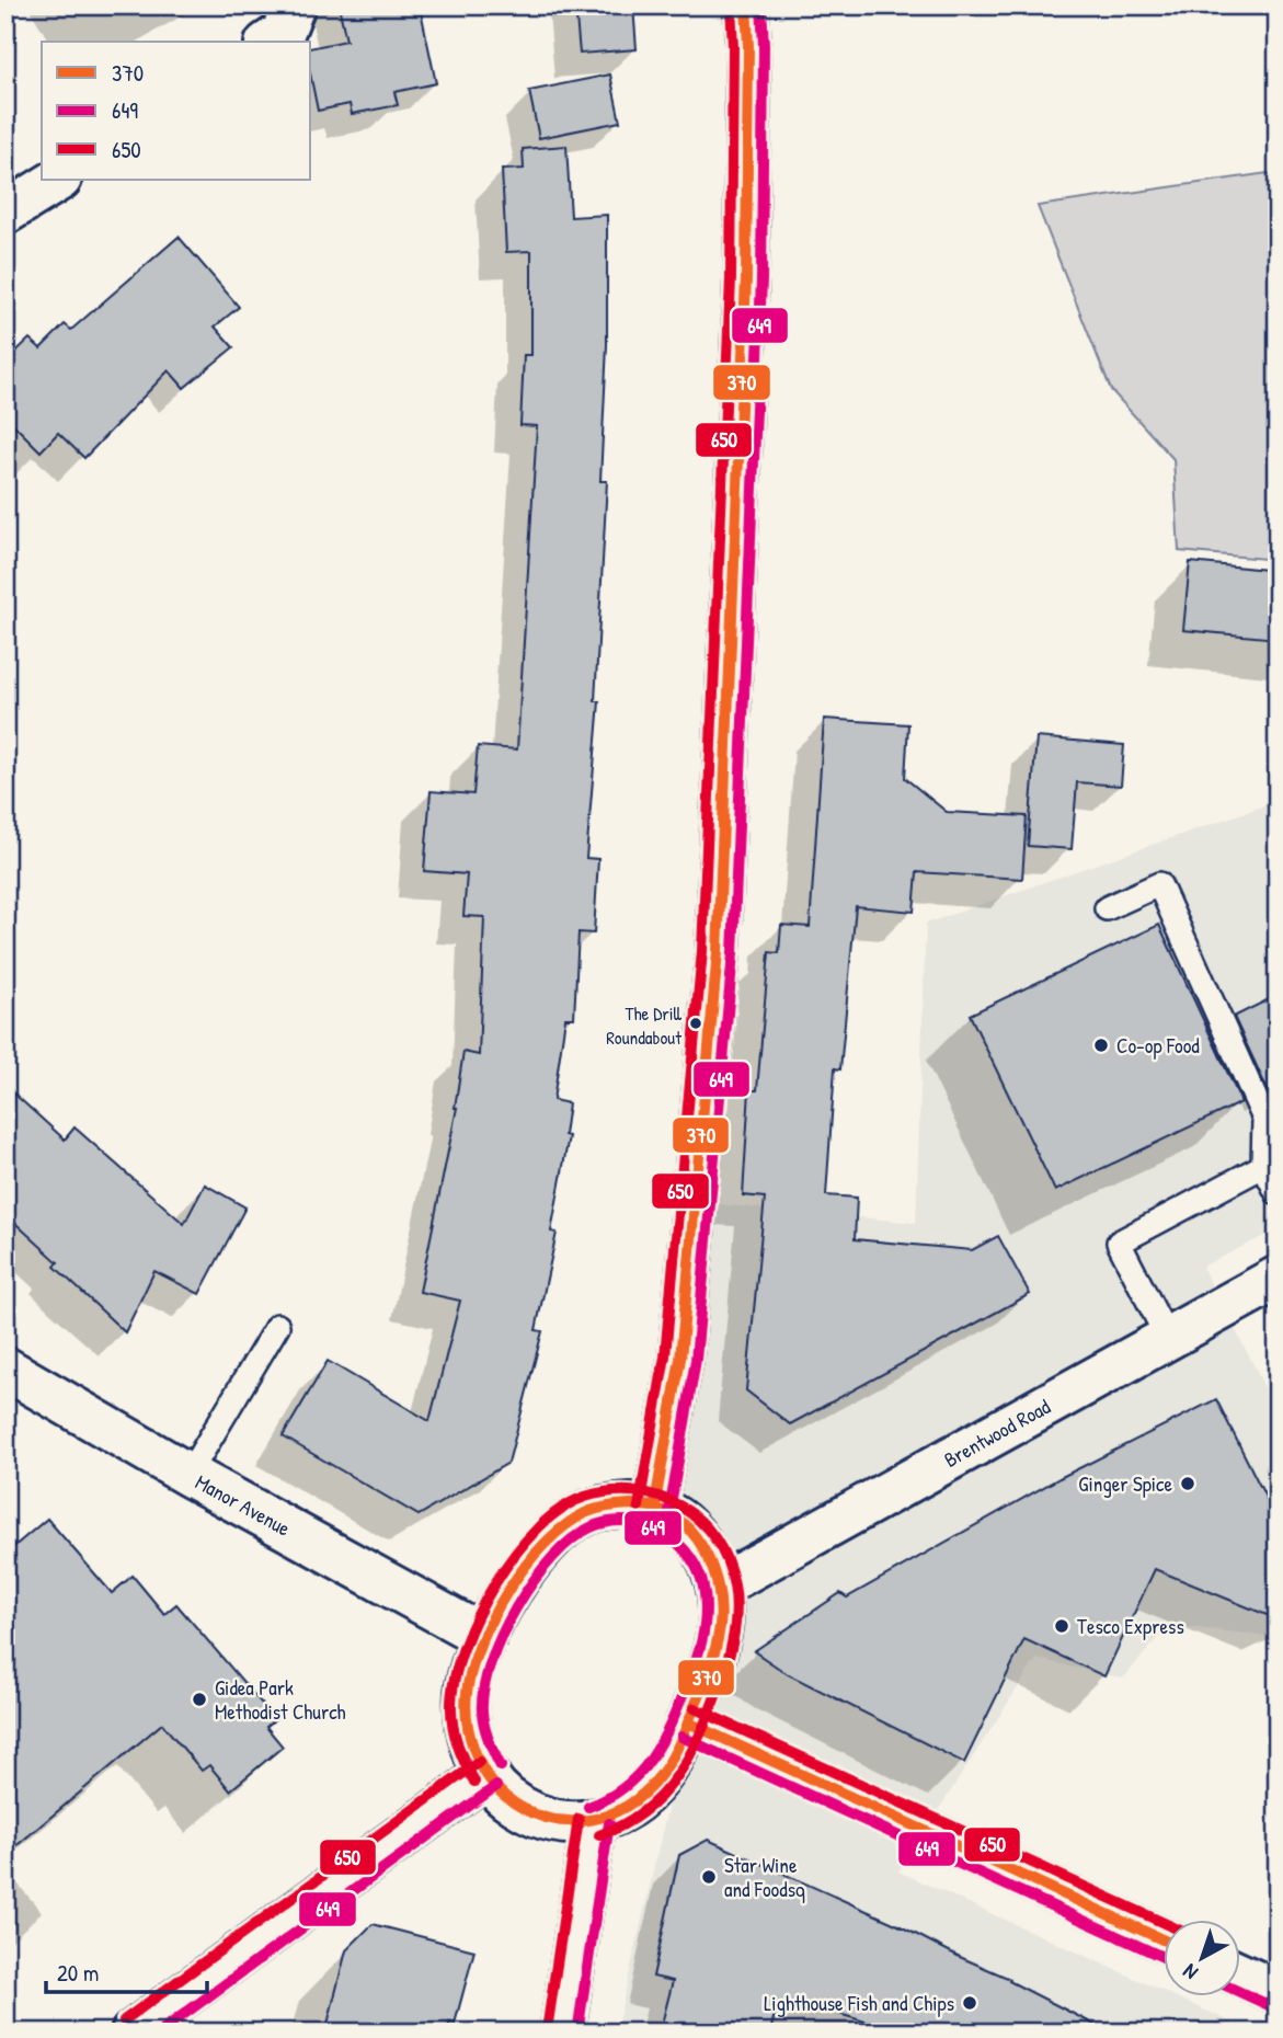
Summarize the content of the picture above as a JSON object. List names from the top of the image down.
{
  "streets": {
    "street": ["Brentwood Road", "Manor Avenue"]
  },
  "places": [
    "The Drill Roundabout",
    "Co-op Food",
    "Ginger Spice",
    "Tesco Express",
    "Gidea Park Methodist Church",
    "Star Wine and Foodsq",
    "Lighthouse Fish and Chips"
  ],
  "lines": ["transit line 370", "transit line 649", "transit line 650"],
  "legend": ["370", "649", "650"],
  "scale_bar": "20 m",
  "north": "bottom left"
}
